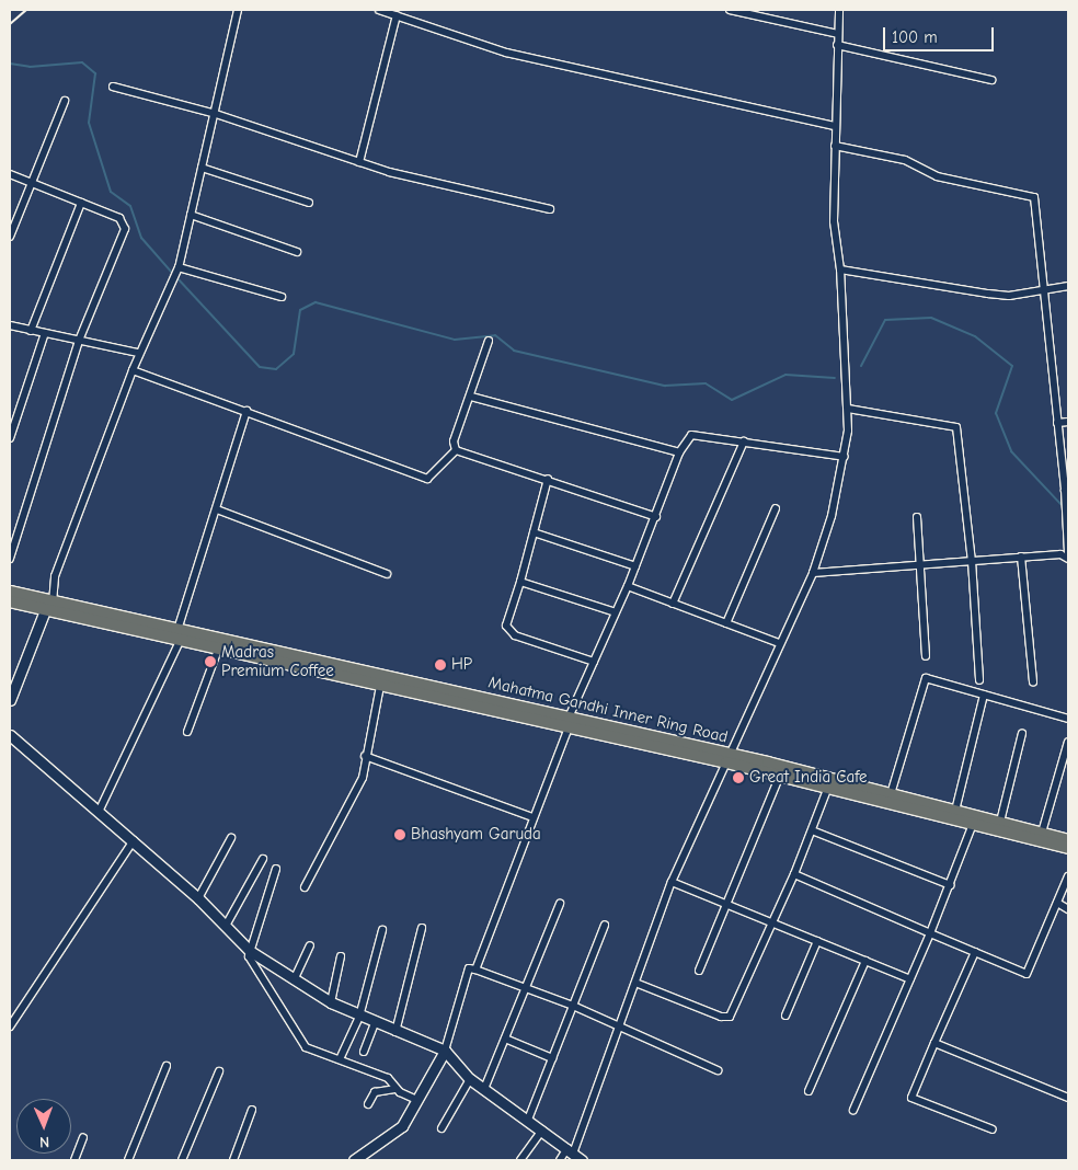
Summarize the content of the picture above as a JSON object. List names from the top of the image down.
{
  "streets": {
    "main road": ["Mahatma Gandhi Inner Ring Road"]
  },
  "places": [
    "Madras Premium Coffee",
    "HP",
    "Great India Cafe",
    "Bhashyam Garuda"
  ],
  "scale_bar": "100 m",
  "north": "bottom"
}
